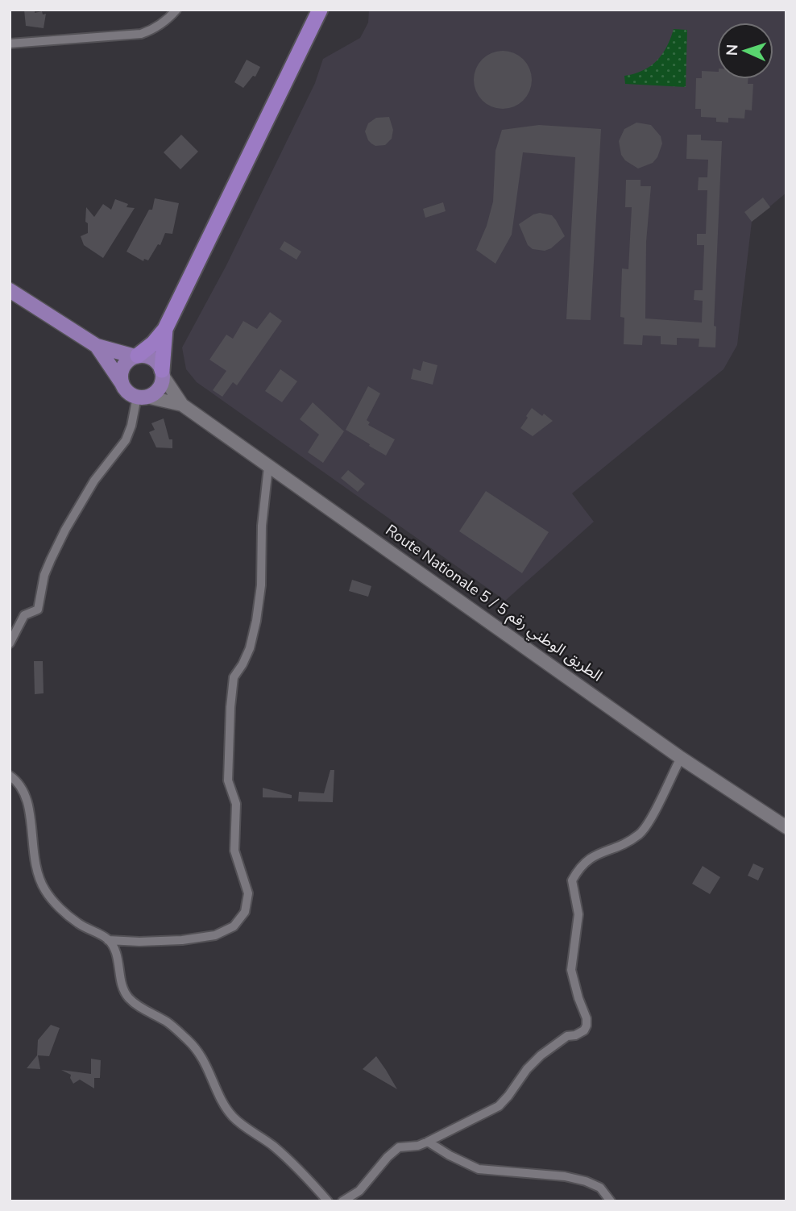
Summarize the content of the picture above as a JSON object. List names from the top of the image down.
{
  "streets": {
    "main road": ["Route Nationale 5 / الطريق الوطني رقم 5"]
  },
  "north": "left"
}
